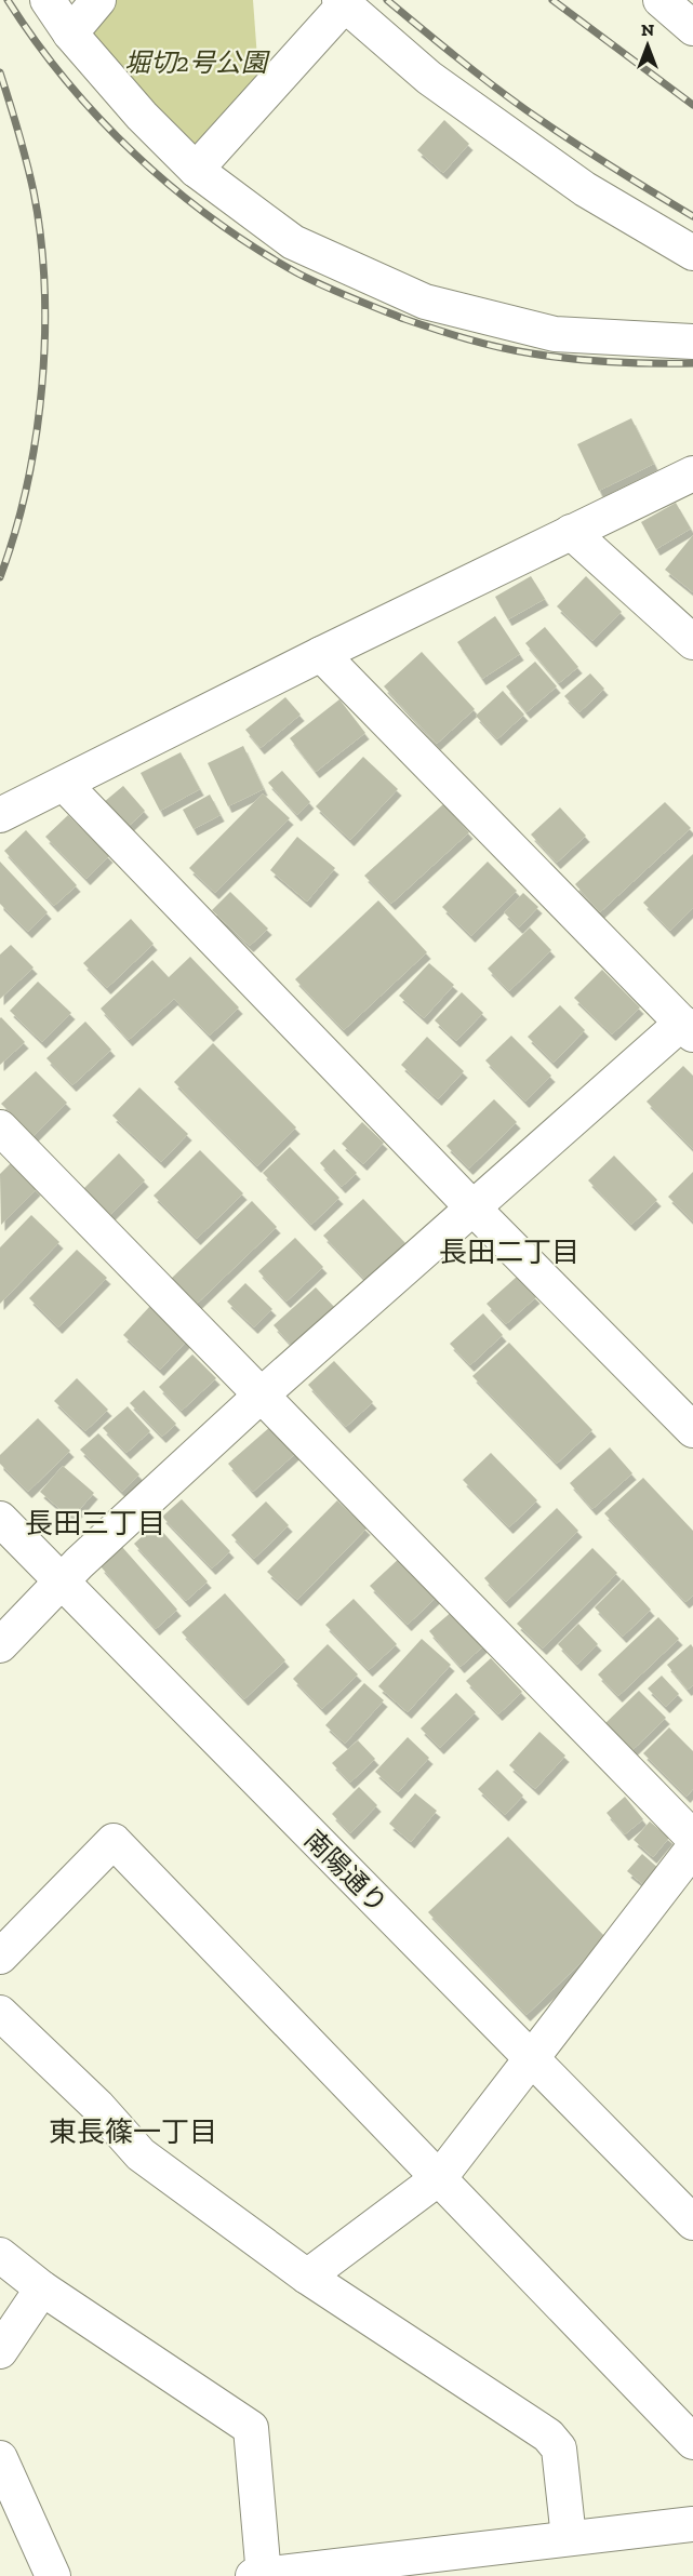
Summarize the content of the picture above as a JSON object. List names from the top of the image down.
{
  "streets": {
    "street": ["南陽通り"]
  },
  "districts": ["長田二丁目", "長田三丁目", "東長篠一丁目"],
  "parks": ["堀切2号公園"],
  "north": "top"
}
